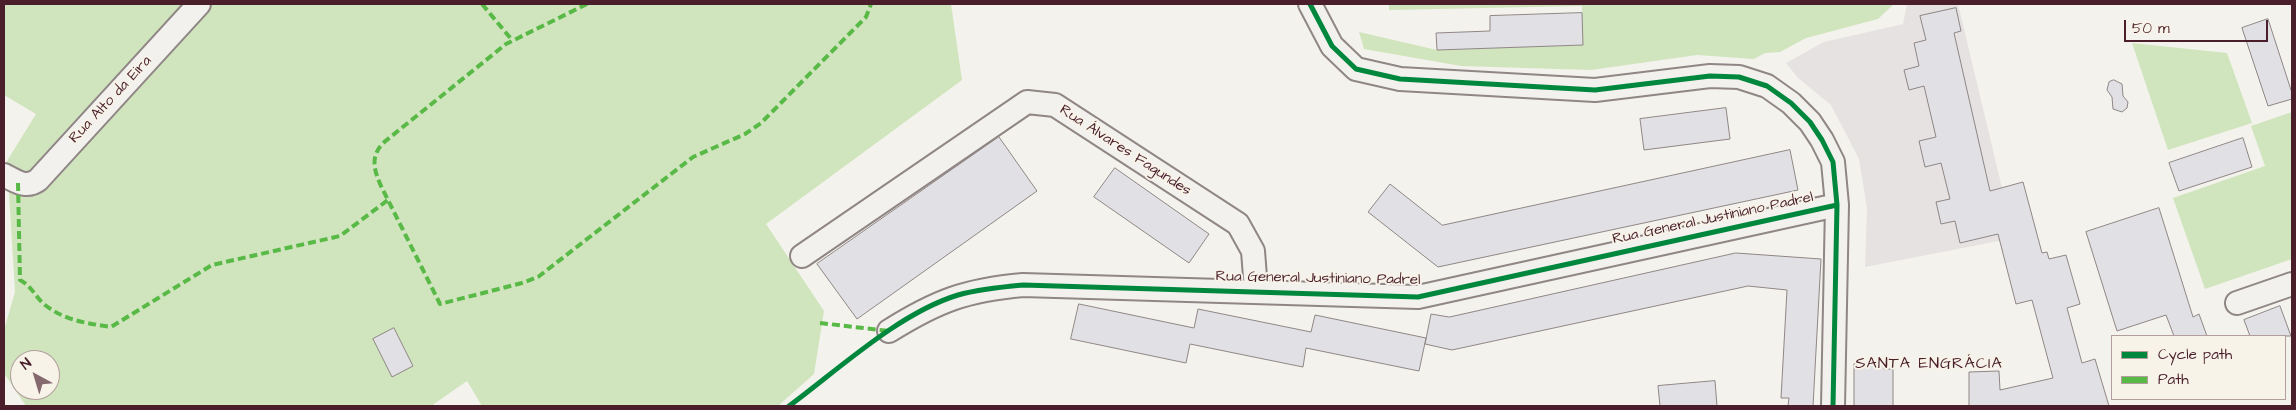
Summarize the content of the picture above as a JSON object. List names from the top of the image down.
{
  "streets": {
    "street": ["Rua Alto da Eira", "Rua Álvares Fagundes", "Rua General Justiniano Padrel"]
  },
  "crossings": [
    ["Rua Álvares Fagundes", "Rua General Justiniano Padrel"]
  ],
  "districts": ["SANTA ENGRÁCIA"],
  "legend": ["Cycle path", "Path"],
  "scale_bar": "50 m",
  "north": "top left"
}
